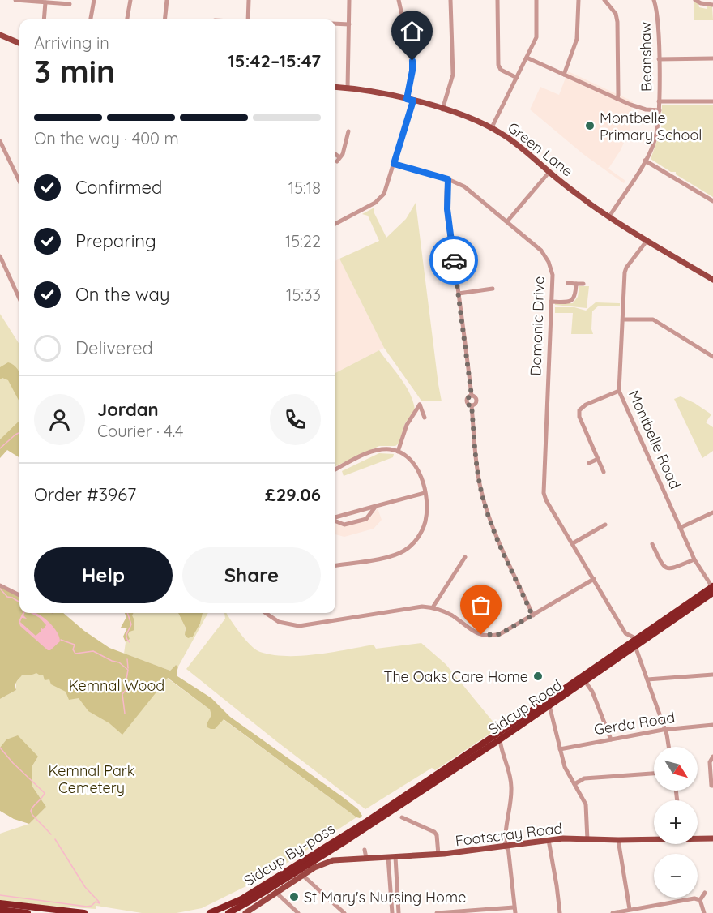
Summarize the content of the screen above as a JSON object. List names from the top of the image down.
{
  "streets": {
    "highway": ["Sidcup Road", "Sidcup By-pass"],
    "main road": ["Green Lane", "Footscray Road"],
    "street": [
      "Beanshaw",
      "Domonic Drive",
      "Montbelle Road",
      "Gerda Road"
    ]
  },
  "crossings": [
    ["Beanshaw", "Green Lane"],
    ["Green Lane", "Montbelle Road"],
    ["Domonic Drive", "Sidcup Road"],
    ["Montbelle Road", "Sidcup Road"],
    ["Sidcup Road", "Sidcup By-pass"]
  ],
  "parks": ["Kemnal Wood", "Kemnal Park Cemetery"],
  "places": ["Montbelle Primary School", "The Oaks Care Home", "St Mary's Nursing Home"],
  "north": "bottom right",
  "page": {
    "heading": ["3 min", "Arriving in", "15:42–15:47"],
    "panel": [
      "Jordan",
      "Courier · 4.4",
      "Order #3967",
      "£29.06"
    ],
    "bar": "On the way · 400 m",
    "list": [
      ["Confirmed", "15:18"],
      ["Preparing", "15:22"],
      ["On the way", "15:33"],
      "Delivered"
    ],
    "buttons": ["Help", "Share"],
    "map_buttons": ["+", "−"]
  }
}
